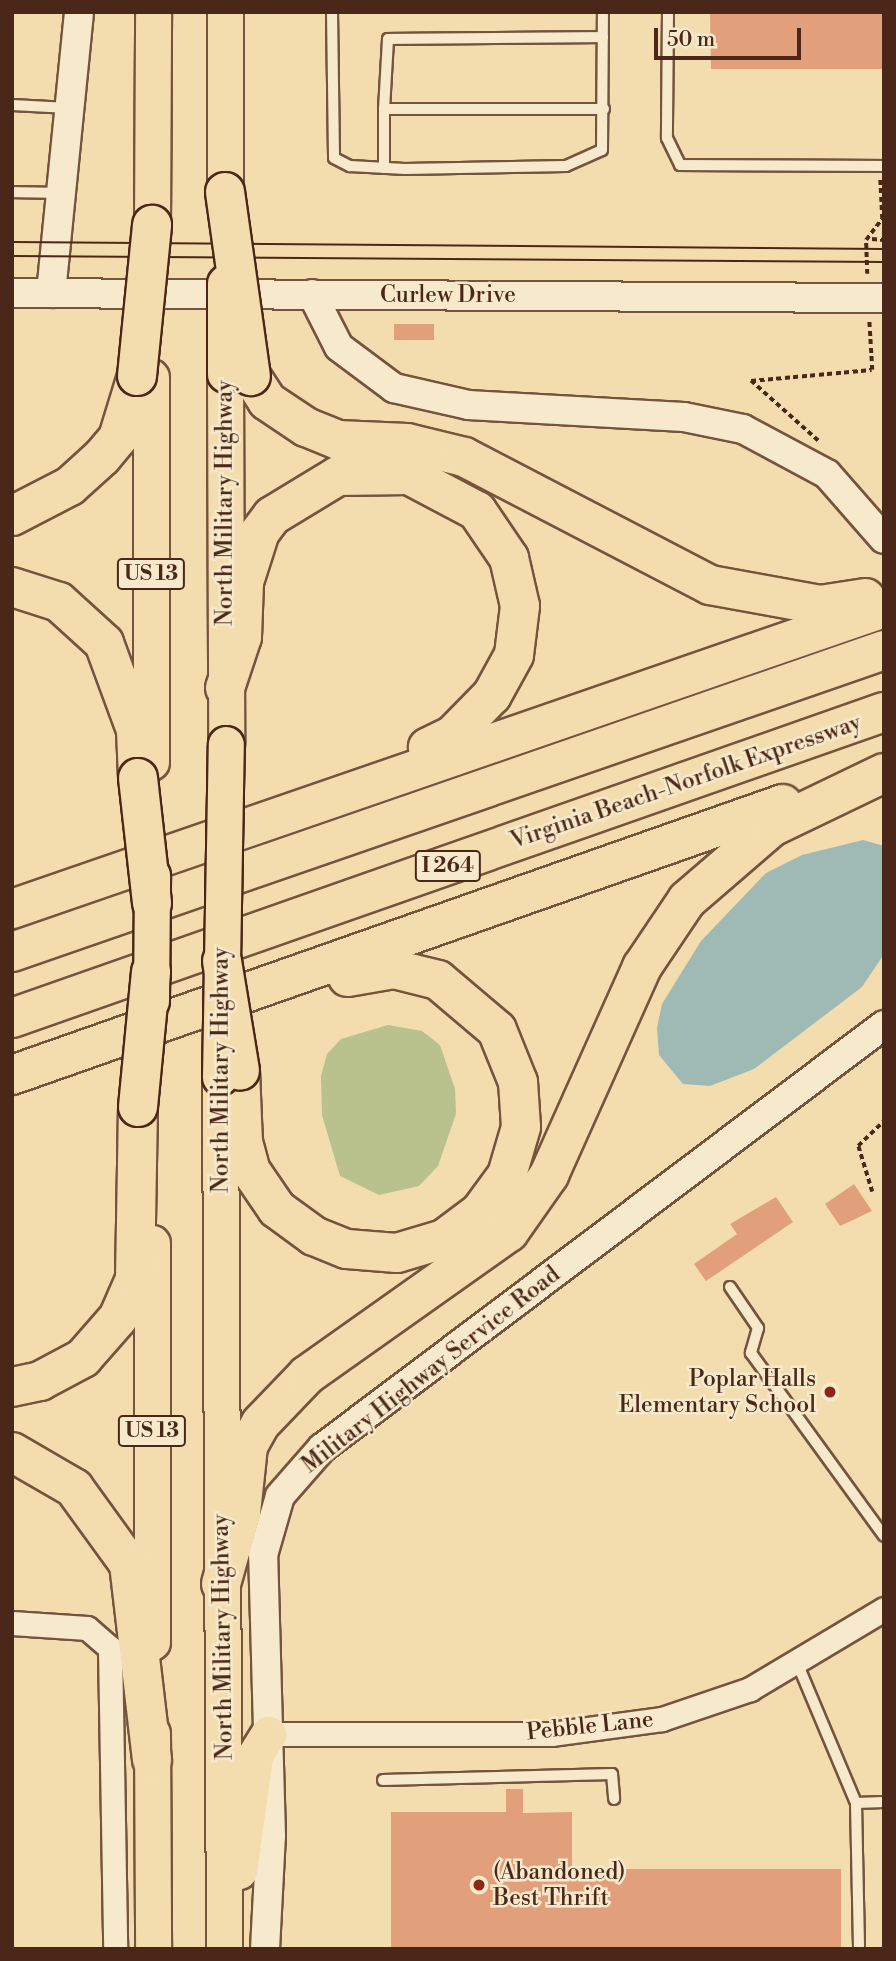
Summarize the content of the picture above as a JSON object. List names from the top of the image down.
{
  "streets": {
    "highway": ["Virginia Beach-Norfolk Expressway", "I 264"],
    "main road": ["North Military Highway", "US 13"],
    "street": ["Curlew Drive", "Military Highway Service Road", "Pebble Lane"]
  },
  "crossings": [
    ["Military Highway Service Road", "Pebble Lane"]
  ],
  "places": ["Poplar Halls Elementary School", "(Abandoned) Best Thrift"],
  "scale_bar": "50 m"
}
